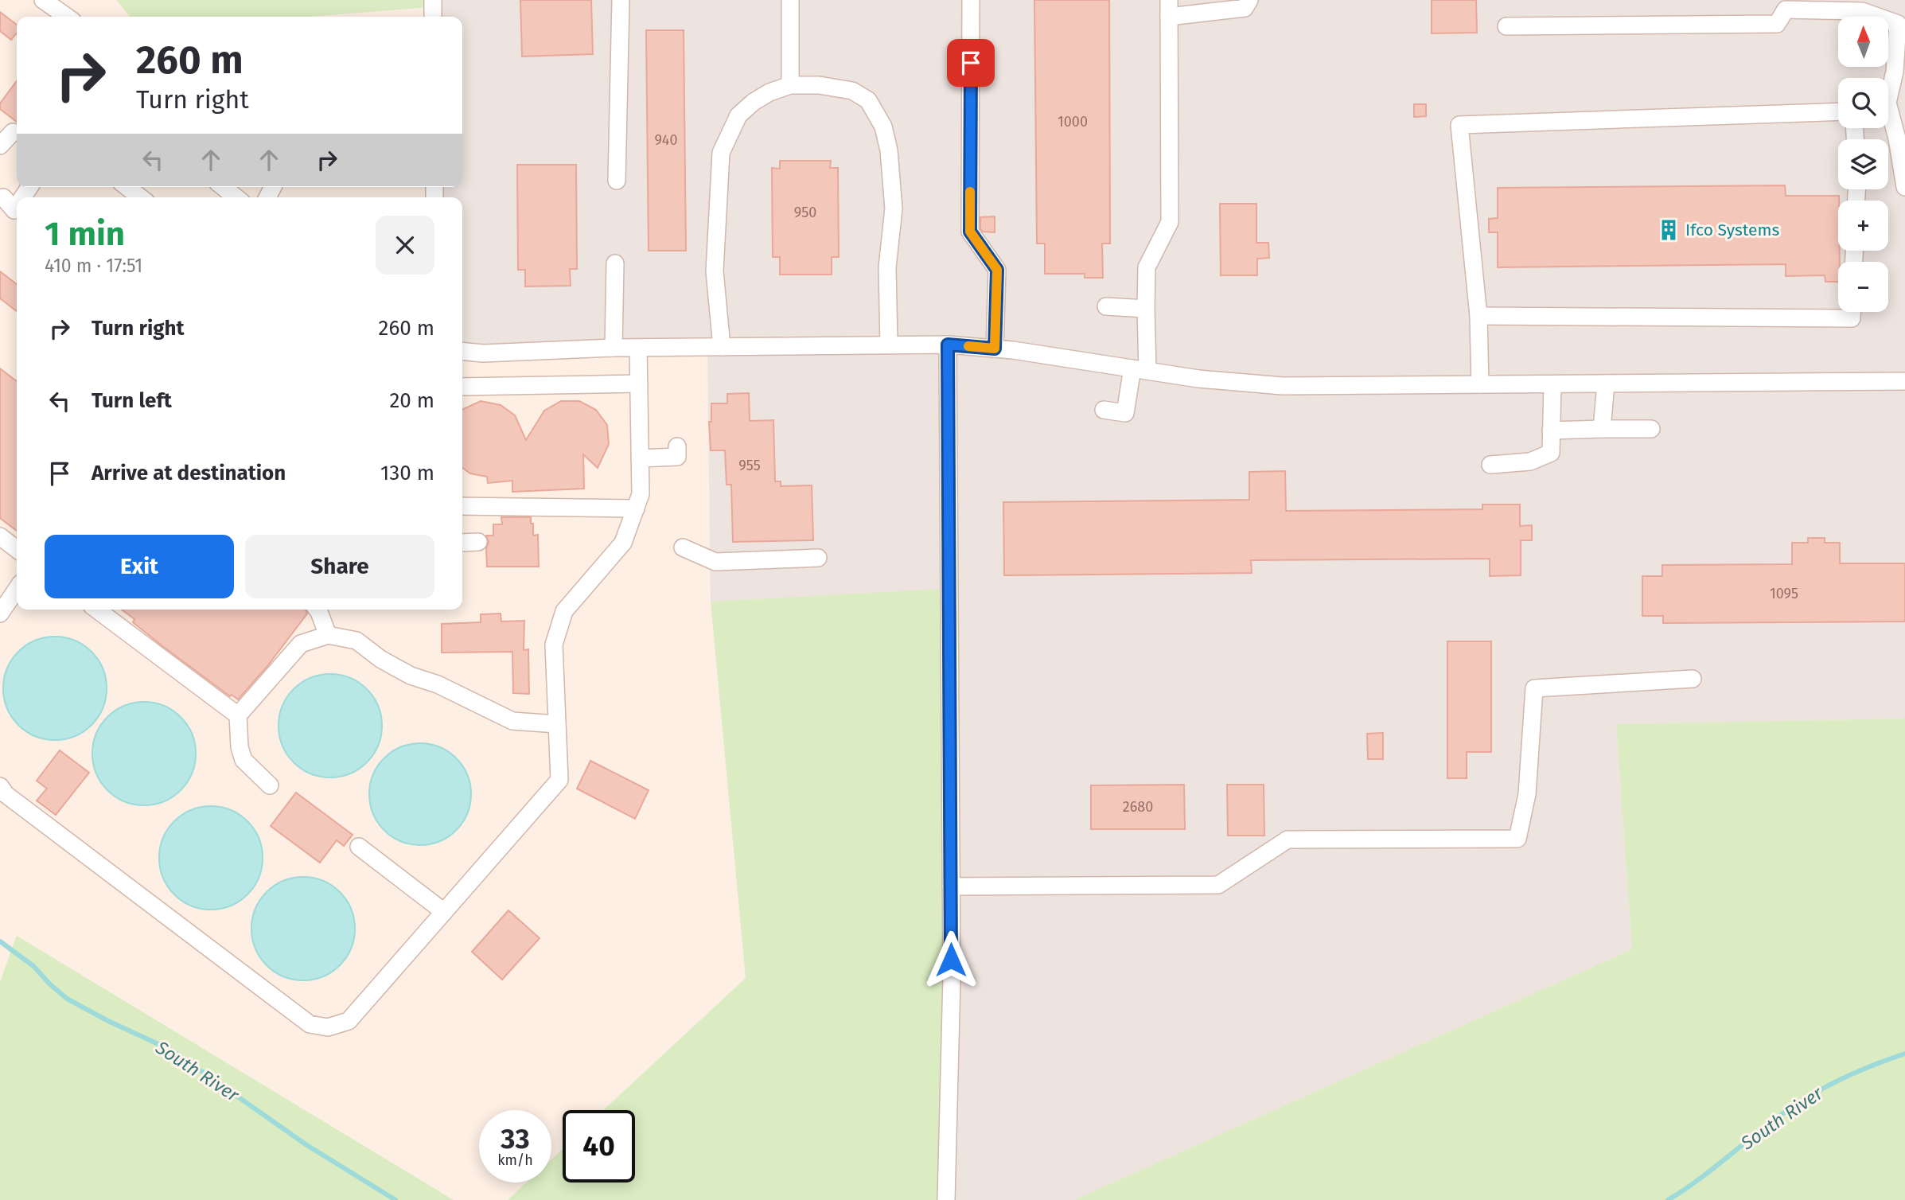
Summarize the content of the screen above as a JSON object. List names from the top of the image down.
{
  "water": ["South River"],
  "places": {
    "building": ["Ifco Systems"]
  },
  "house_numbers": [
    "1000",
    "940",
    "950",
    "955",
    "1095",
    "2680"
  ],
  "north": "top",
  "page": {
    "map_buttons": ["+", "−"],
    "turn": ["260 m", "Turn right"],
    "heading": ["1 min", "410 m · 17:51"],
    "list": [
      {
        "name": "Turn right",
        "value": "260 m"
      },
      {
        "name": "Turn left",
        "value": "20 m"
      },
      {
        "name": "Arrive at destination",
        "value": "130 m"
      }
    ],
    "buttons": ["Exit", "Share"],
    "speed": "33 km/h",
    "limit": "40"
  }
}
